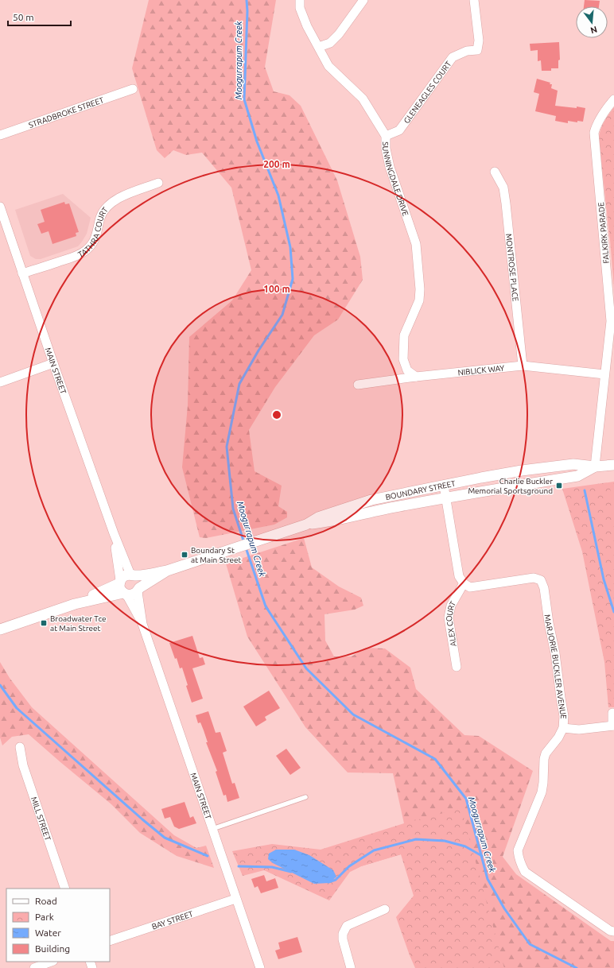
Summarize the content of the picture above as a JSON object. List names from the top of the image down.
{
  "streets": {
    "street": [
      "GLENEAGLES COURT",
      "STRADBROKE STREET",
      "SUNNINGDALE DRIVE",
      "TATHRA COURT",
      "FALKIRK PARADE",
      "MONTROSE PLACE",
      "NIBLICK WAY",
      "MAIN STREET",
      "BOUNDARY STREET",
      "ALEX COURT",
      "MARJORIE BUCKLER AVENUE",
      "MILL STREET",
      "BAY STREET"
    ]
  },
  "crossings": [
    ["GLENEAGLES COURT", "SUNNINGDALE DRIVE"],
    ["SUNNINGDALE DRIVE", "NIBLICK WAY"],
    ["TATHRA COURT", "MAIN STREET"],
    ["FALKIRK PARADE", "NIBLICK WAY"],
    ["FALKIRK PARADE", "BOUNDARY STREET"],
    ["MONTROSE PLACE", "NIBLICK WAY"],
    ["MAIN STREET", "BOUNDARY STREET"],
    ["MAIN STREET", "BAY STREET"],
    ["ALEX COURT", "MARJORIE BUCKLER AVENUE"]
  ],
  "water": ["Moogurrapum Creek"],
  "places": {
    "transit": ["Charlie Buckler Memorial Sportsground", "Boundary St at Main Street", "Broadwater Tce at Main Street"]
  },
  "legend": [
    "Road",
    "Park",
    "Water",
    "Building"
  ],
  "scale_bar": "50 m",
  "north": "bottom",
  "rings": ["200 m", "100 m"]
}
